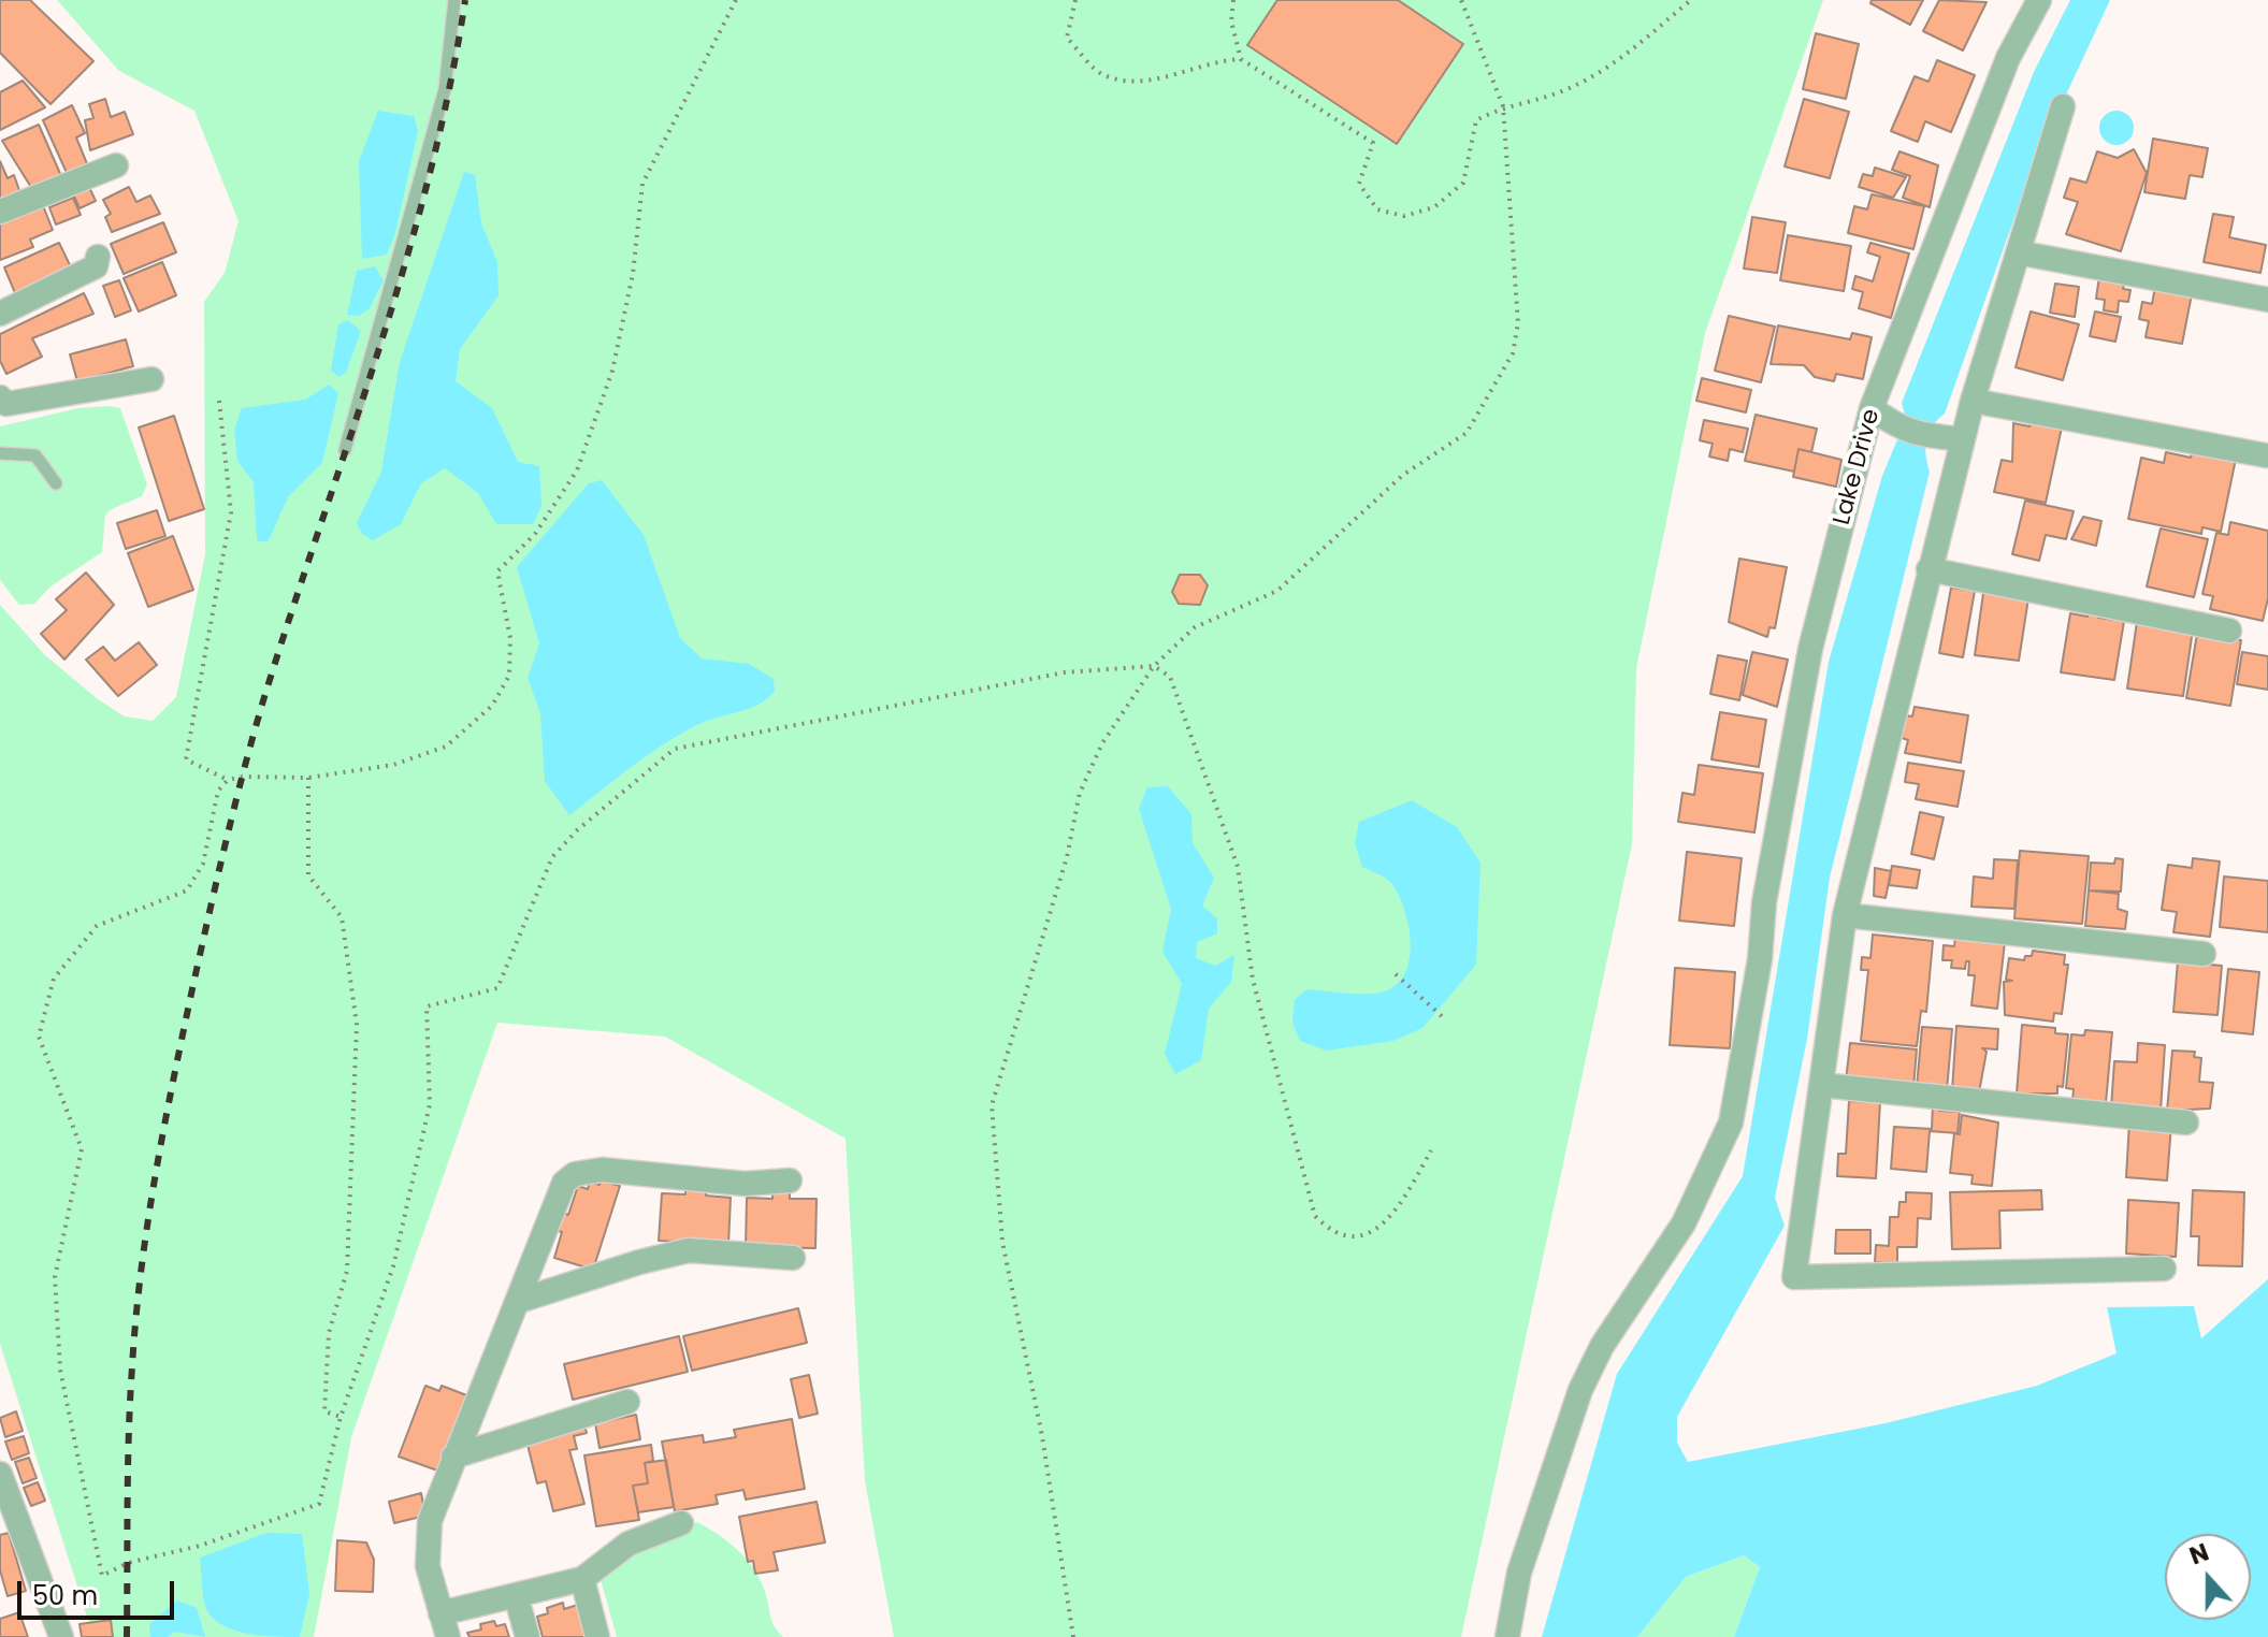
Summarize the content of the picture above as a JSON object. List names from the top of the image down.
{
  "streets": {
    "street": ["Lake Drive"]
  },
  "scale_bar": "50 m",
  "north": "top"
}
